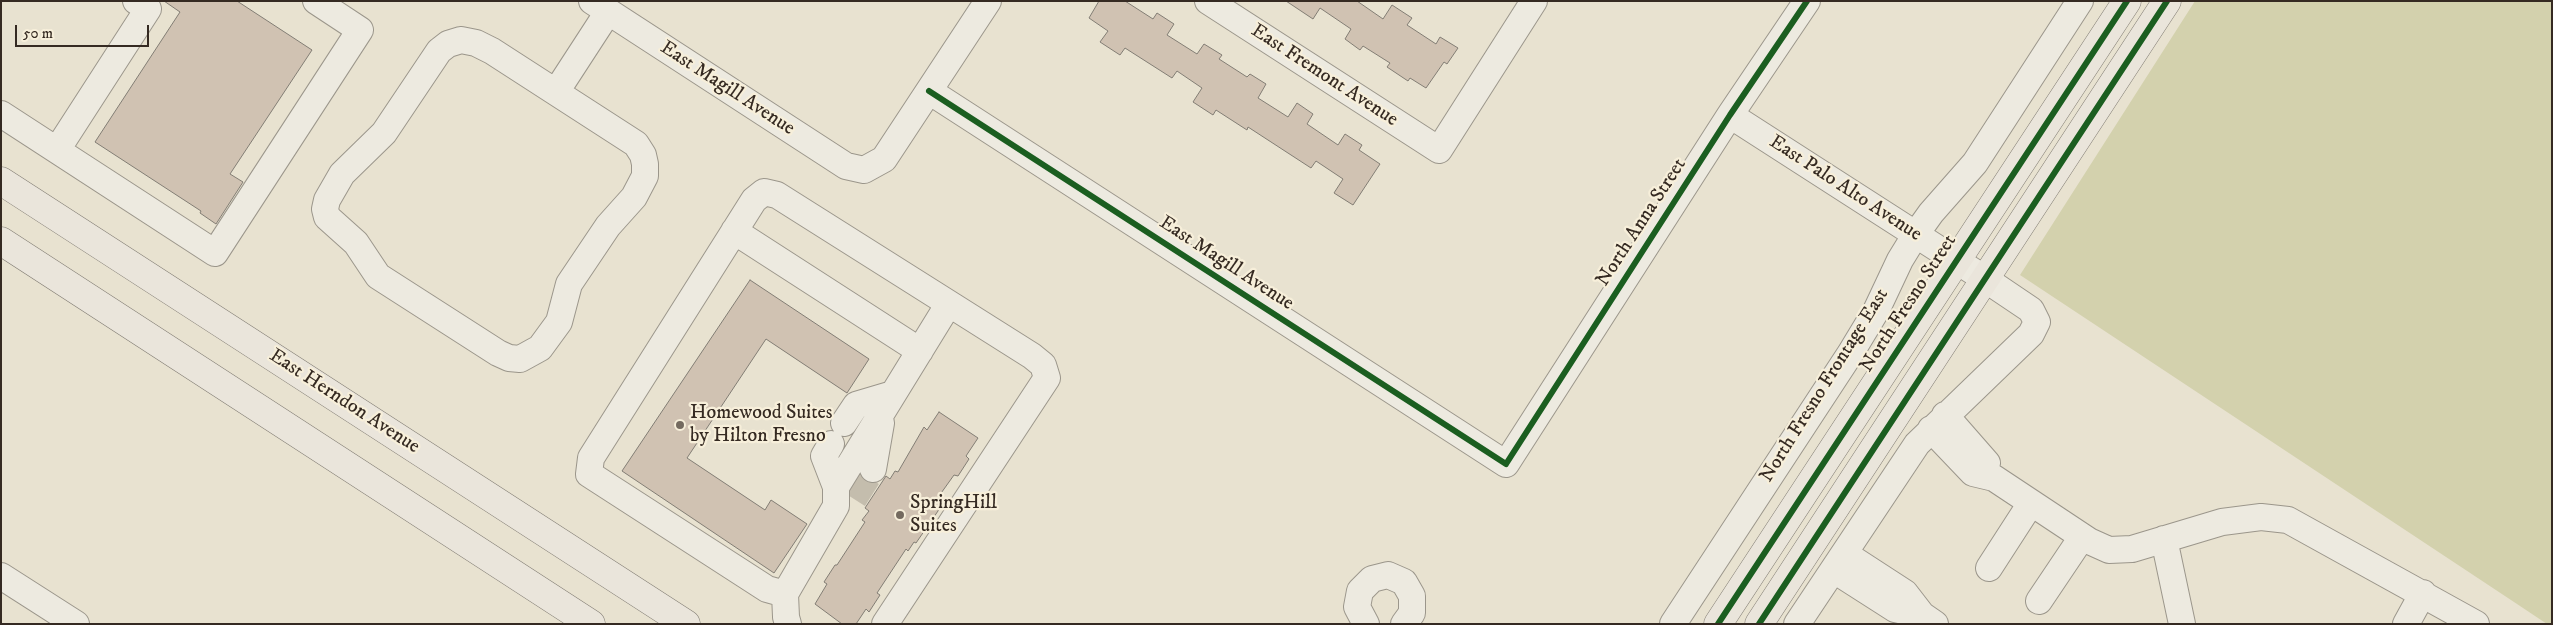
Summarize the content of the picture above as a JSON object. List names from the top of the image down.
{
  "streets": {
    "main road": ["North Fresno Street", "East Herndon Avenue"],
    "street": [
      "East Fremont Avenue",
      "East Magill Avenue",
      "East Palo Alto Avenue",
      "North Anna Street",
      "North Fresno Frontage East"
    ]
  },
  "crossings": [
    ["East Magill Avenue", "North Anna Street"],
    ["East Palo Alto Avenue", "North Anna Street"],
    ["East Palo Alto Avenue", "North Fresno Street"],
    ["East Palo Alto Avenue", "North Fresno Frontage East"]
  ],
  "places": ["Homewood Suites by Hilton Fresno", "SpringHill Suites"],
  "scale_bar": "50 m"
}
